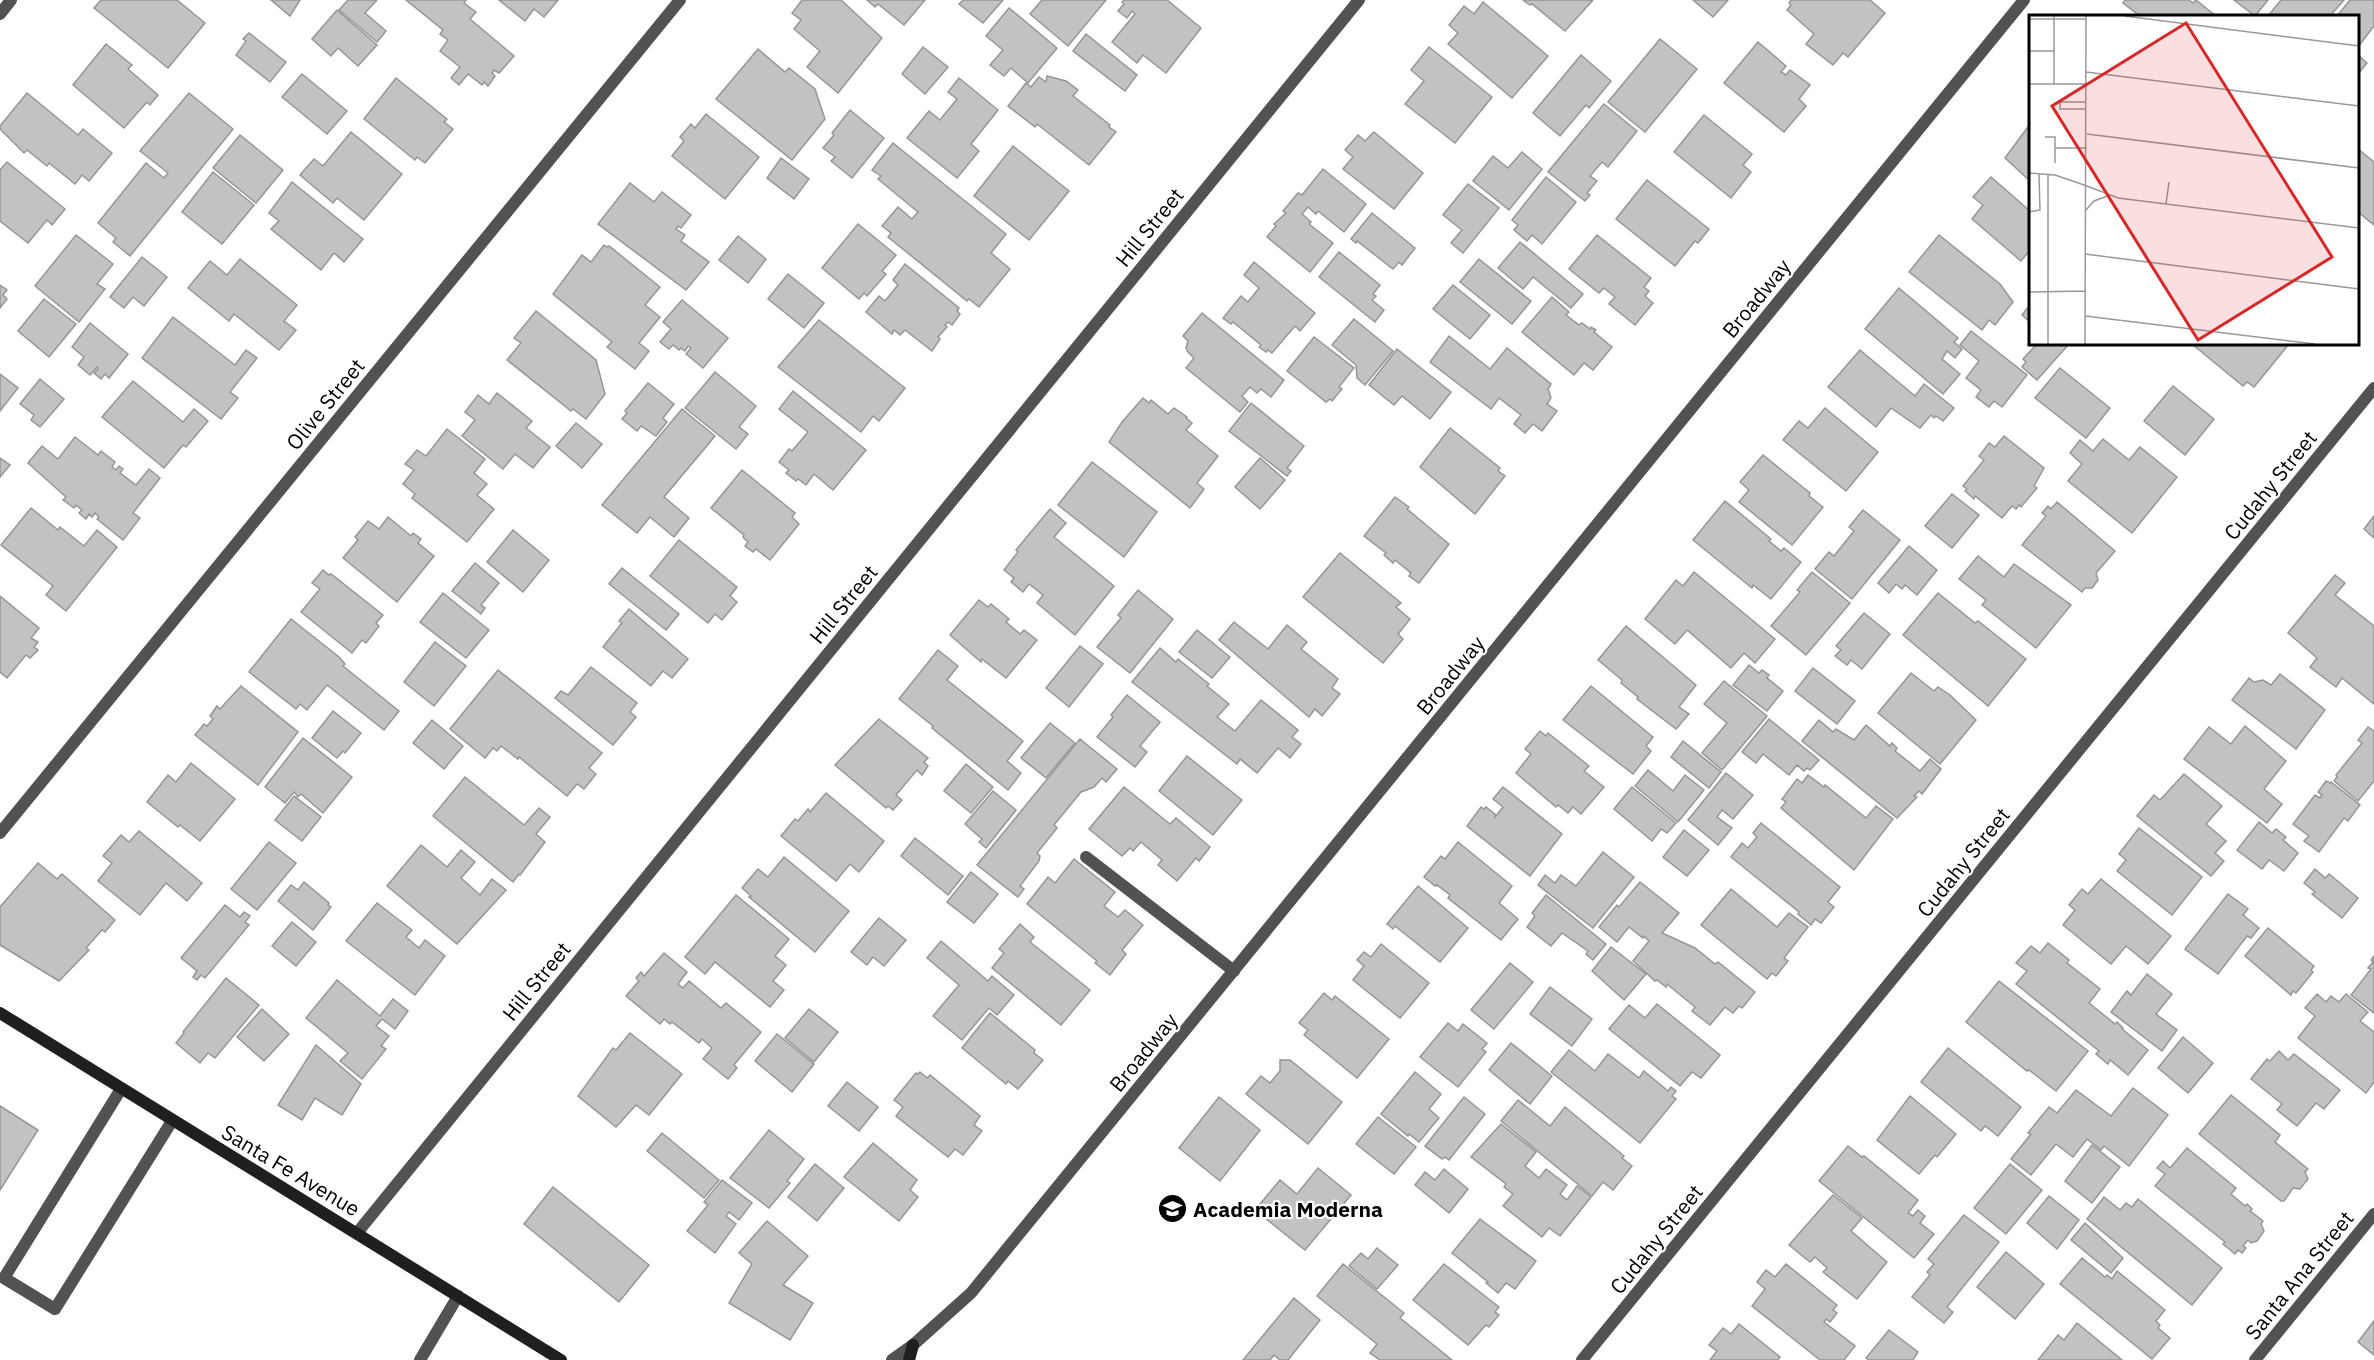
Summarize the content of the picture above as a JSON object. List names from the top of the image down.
{
  "streets": {
    "main road": ["Santa Fe Avenue"],
    "street": [
      "Hill Street",
      "Broadway",
      "Olive Street",
      "Cudahy Street",
      "Santa Ana Street"
    ]
  },
  "crossings": [
    ["Hill Street", "Santa Fe Avenue"]
  ],
  "places": {
    "school or university": ["Academia Moderna"]
  }
}
